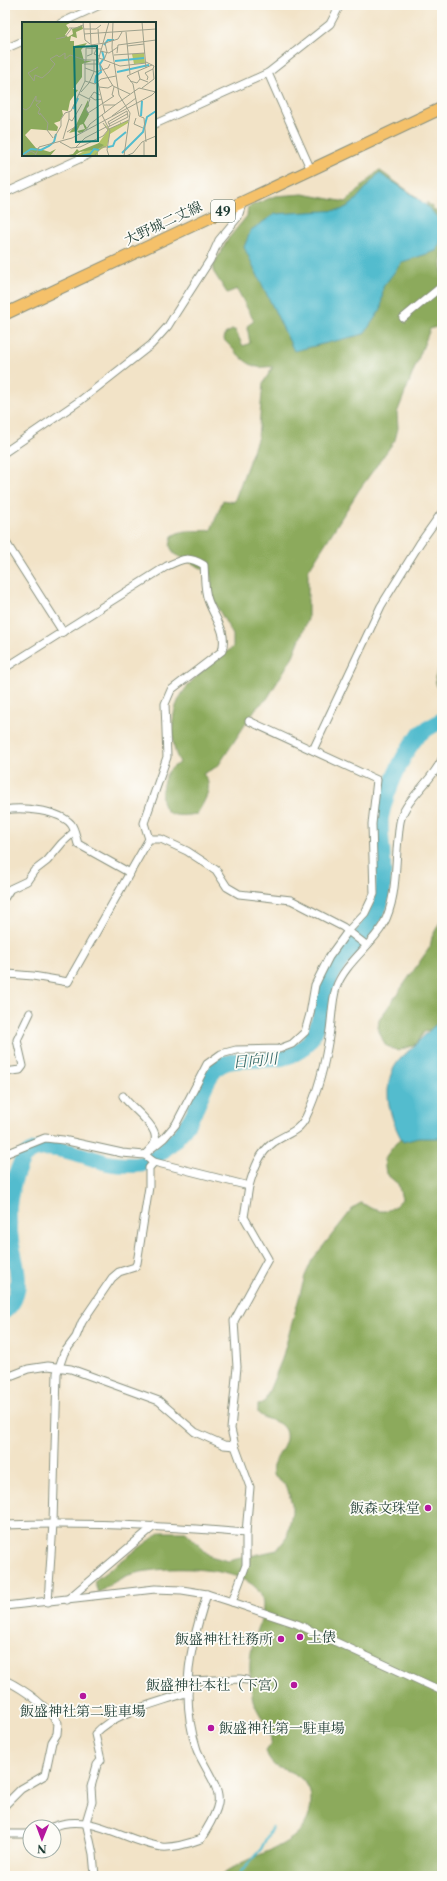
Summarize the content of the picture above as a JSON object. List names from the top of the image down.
{
  "streets": {
    "main road": ["49", "大野城二丈線"]
  },
  "water": ["日向川"],
  "places": [
    "飯森文珠堂",
    "土俵",
    "飯盛神社社務所",
    "飯盛神社本社（下宮）",
    "飯盛神社第二駐車場",
    "飯盛神社第一駐車場"
  ],
  "north": "bottom"
}
